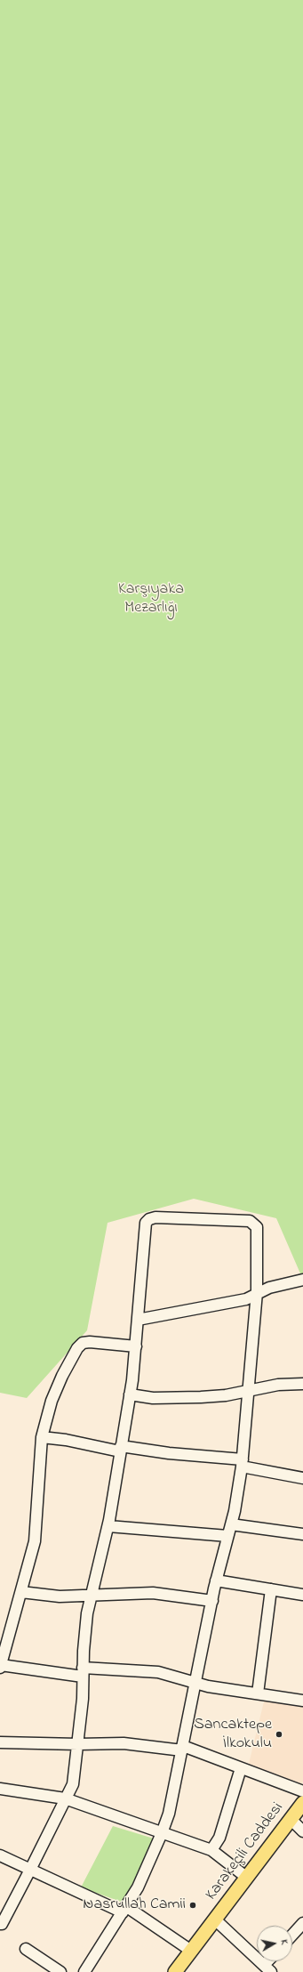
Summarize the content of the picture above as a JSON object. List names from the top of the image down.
{
  "streets": {
    "main road": ["Karakeçili Caddesi"]
  },
  "parks": ["Karşıyaka Mezarlığı"],
  "places": ["Sancaktepe İlkokulu", "Nasrullah Camii"],
  "north": "right"
}
